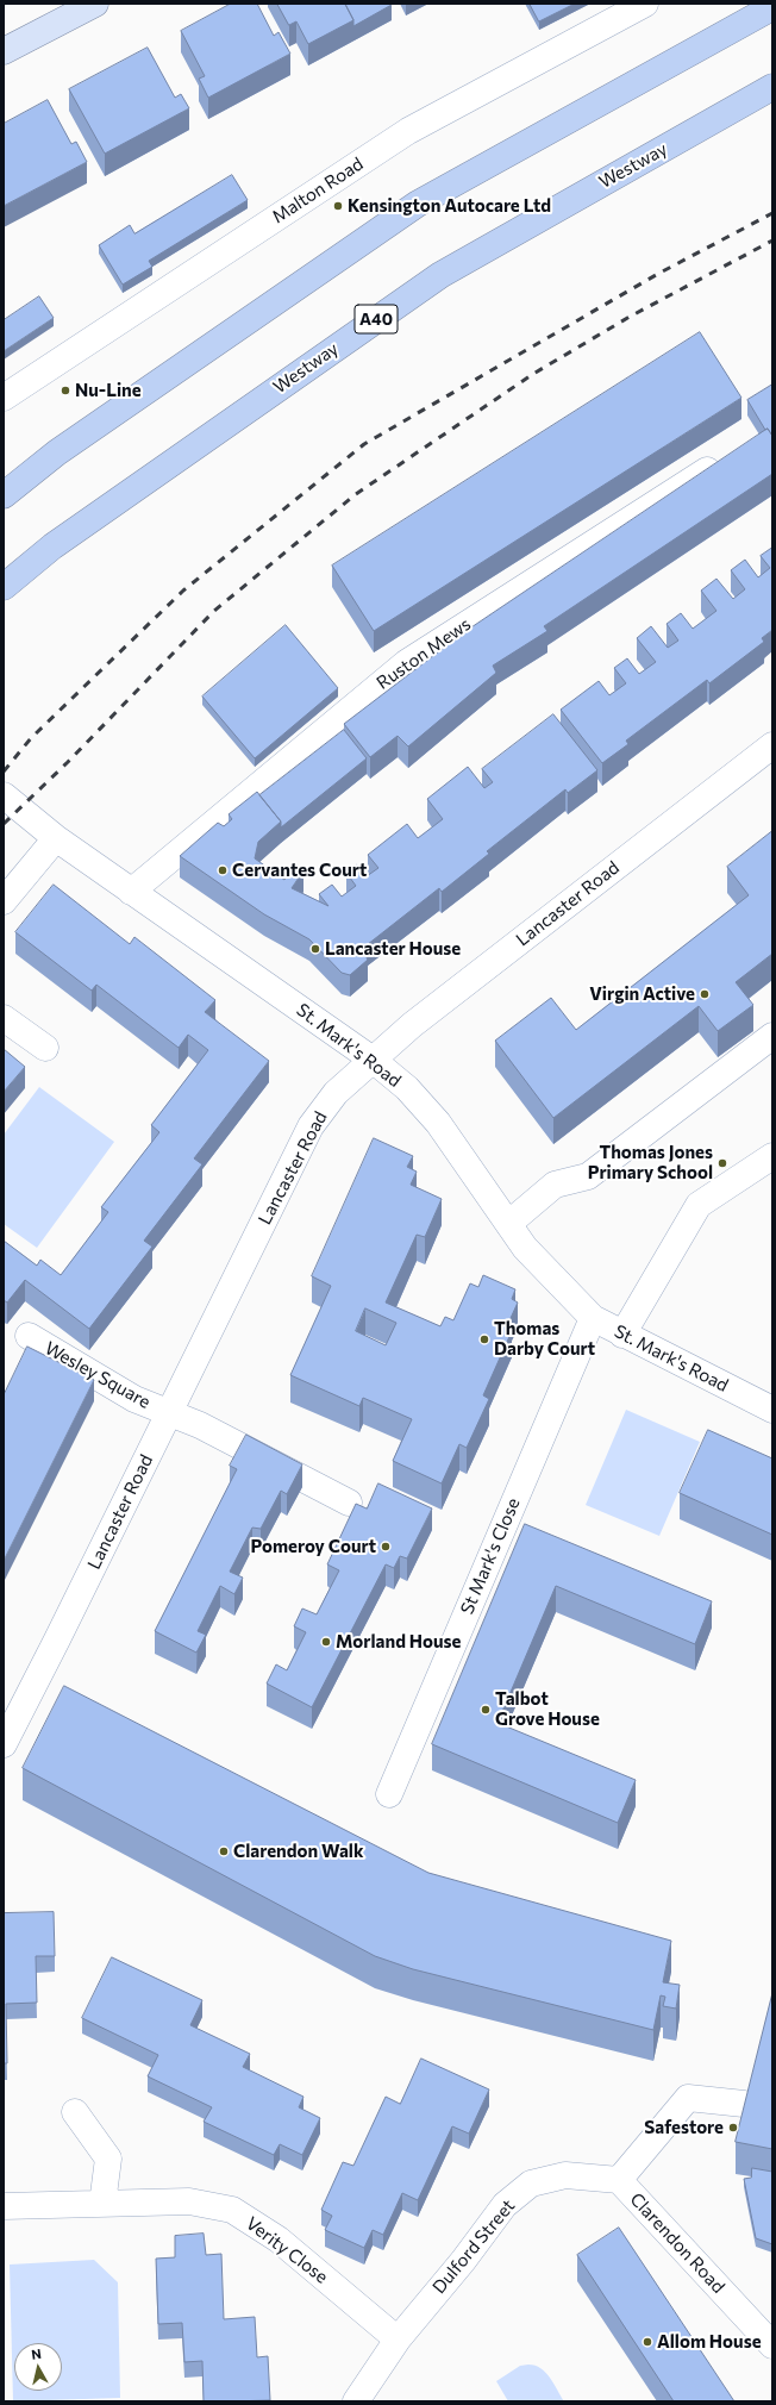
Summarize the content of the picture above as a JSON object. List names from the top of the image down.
{
  "streets": {
    "highway": ["Westway", "A40"],
    "street": [
      "Malton Road",
      "Ruston Mews",
      "Lancaster Road",
      "St. Mark's Road",
      "Wesley Square",
      "St Mark's Close",
      "Clarendon Road",
      "Dulford Street",
      "Verity Close"
    ]
  },
  "crossings": [
    ["Ruston Mews", "St. Mark's Road"],
    ["Lancaster Road", "St. Mark's Road"],
    ["Lancaster Road", "Wesley Square"],
    ["St. Mark's Road", "St Mark's Close"],
    ["Clarendon Road", "Dulford Street"],
    ["Dulford Street", "Verity Close"]
  ],
  "places": [
    "Kensington Autocare Ltd",
    "Nu-Line",
    "Cervantes Court",
    "Lancaster House",
    "Virgin Active",
    "Thomas Jones Primary School",
    "Thomas Darby Court",
    "Pomeroy Court",
    "Morland House",
    "Talbot Grove House",
    "Clarendon Walk",
    "Safestore",
    "Allom House"
  ],
  "north": "top"
}
